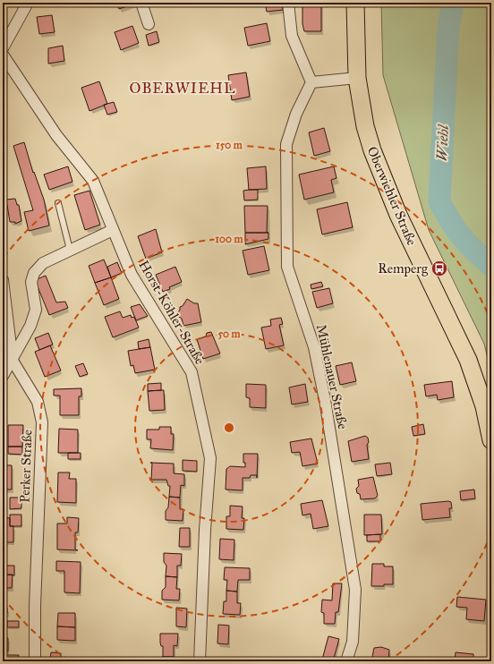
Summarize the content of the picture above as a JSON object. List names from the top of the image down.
{
  "streets": {
    "main road": ["Oberwiehler Straße"],
    "street": ["Horst-Köhler-Straße", "Mühlenauer Straße", "Perker Straße"]
  },
  "districts": ["OBERWIEHL"],
  "water": ["Wiehl"],
  "places": {
    "bus stop": ["Remperg"]
  },
  "rings": ["150 m", "100 m", "50 m"]
}
